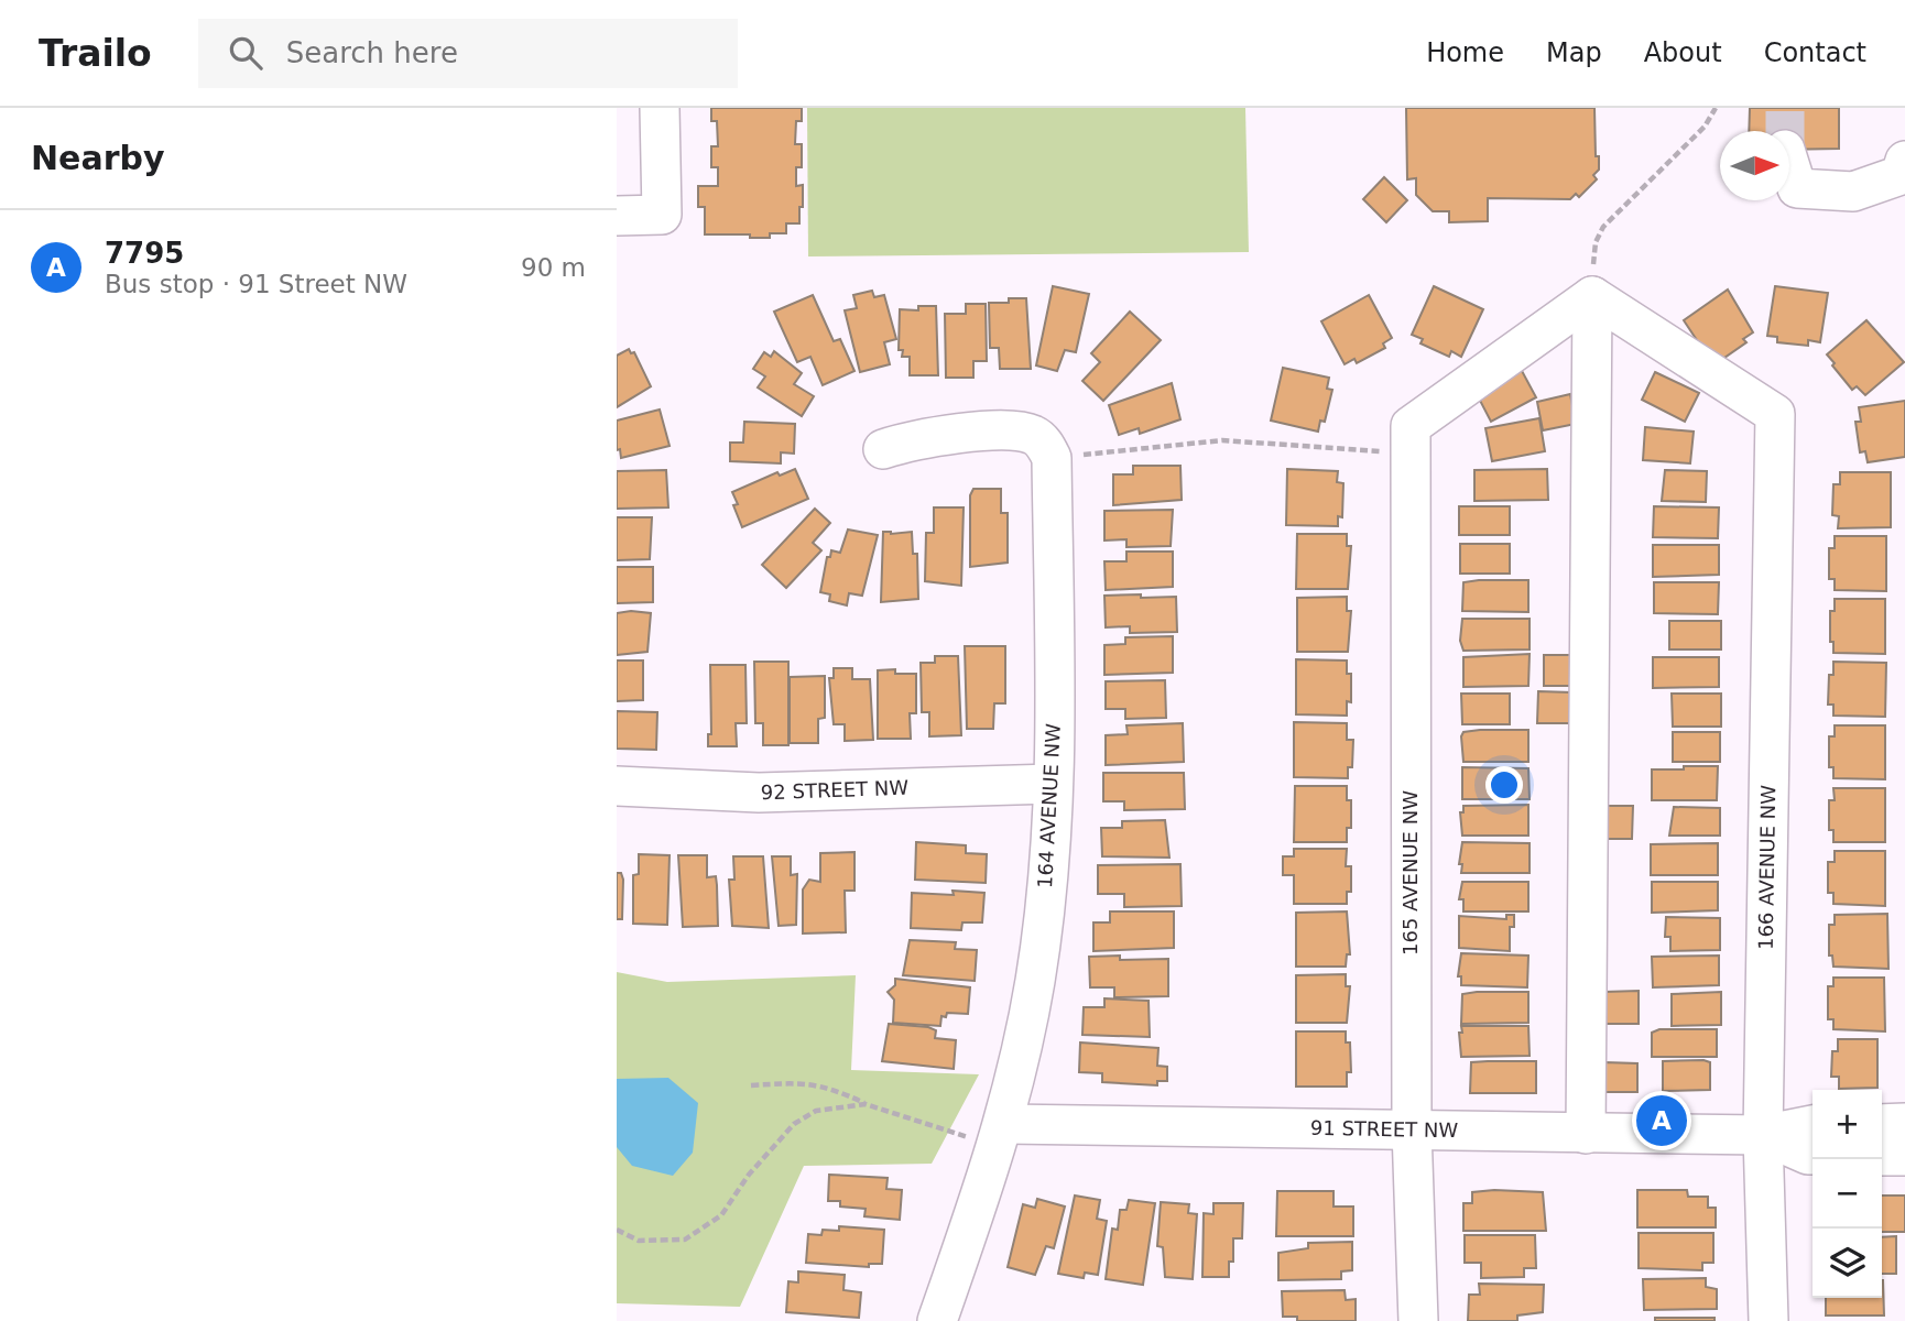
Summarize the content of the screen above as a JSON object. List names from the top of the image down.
{
  "streets": {
    "street": [
      "92 STREET NW",
      "164 AVENUE NW",
      "166 AVENUE NW",
      "165 AVENUE NW",
      "91 STREET NW"
    ]
  },
  "crossings": [
    ["92 STREET NW", "164 AVENUE NW"],
    ["164 AVENUE NW", "91 STREET NW"],
    ["166 AVENUE NW", "91 STREET NW"],
    ["165 AVENUE NW", "91 STREET NW"]
  ],
  "north": "right",
  "page": {
    "header": "Trailo",
    "search": "Search here",
    "nav": [
      "Home",
      "Map",
      "About",
      "Contact"
    ],
    "heading": "Nearby",
    "list": [
      {
        "mark": "A",
        "name": "7795",
        "note": "Bus stop · 91 Street NW",
        "value": "90 m"
      }
    ],
    "map_buttons": ["+", "−"],
    "pins": "A"
  }
}
